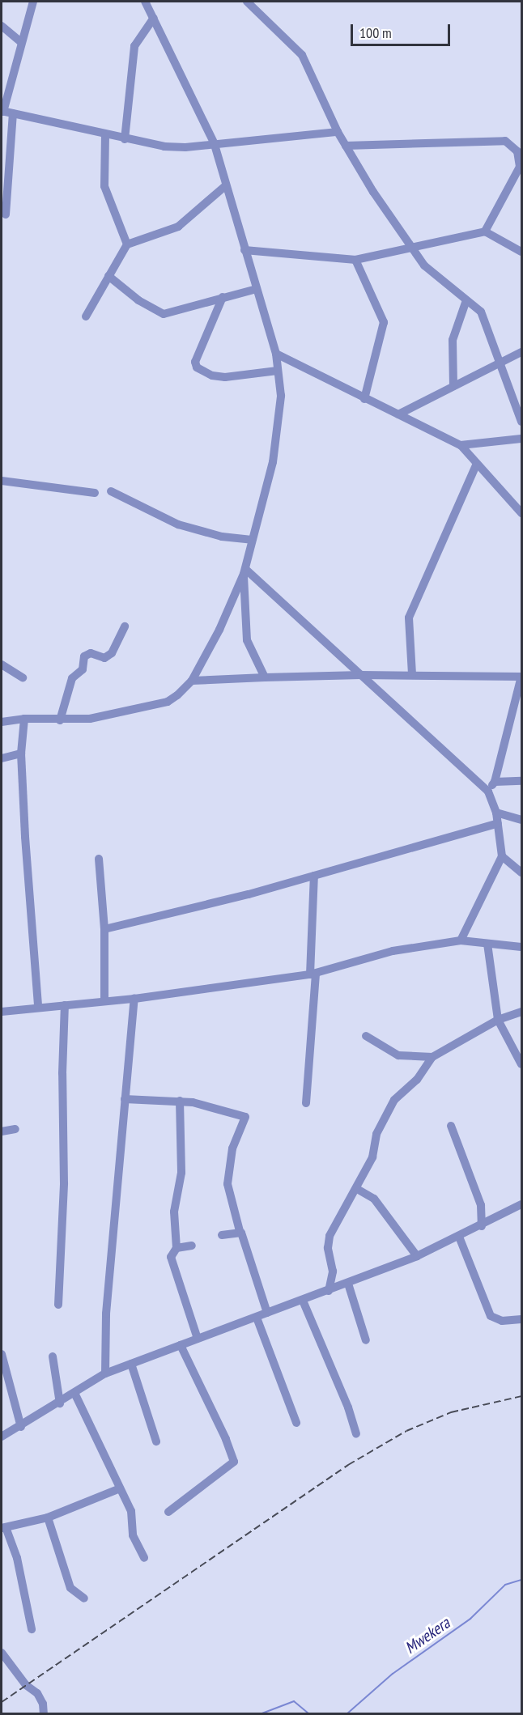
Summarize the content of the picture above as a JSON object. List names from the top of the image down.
{
  "water": ["Mwekera"],
  "scale_bar": "100 m"
}
